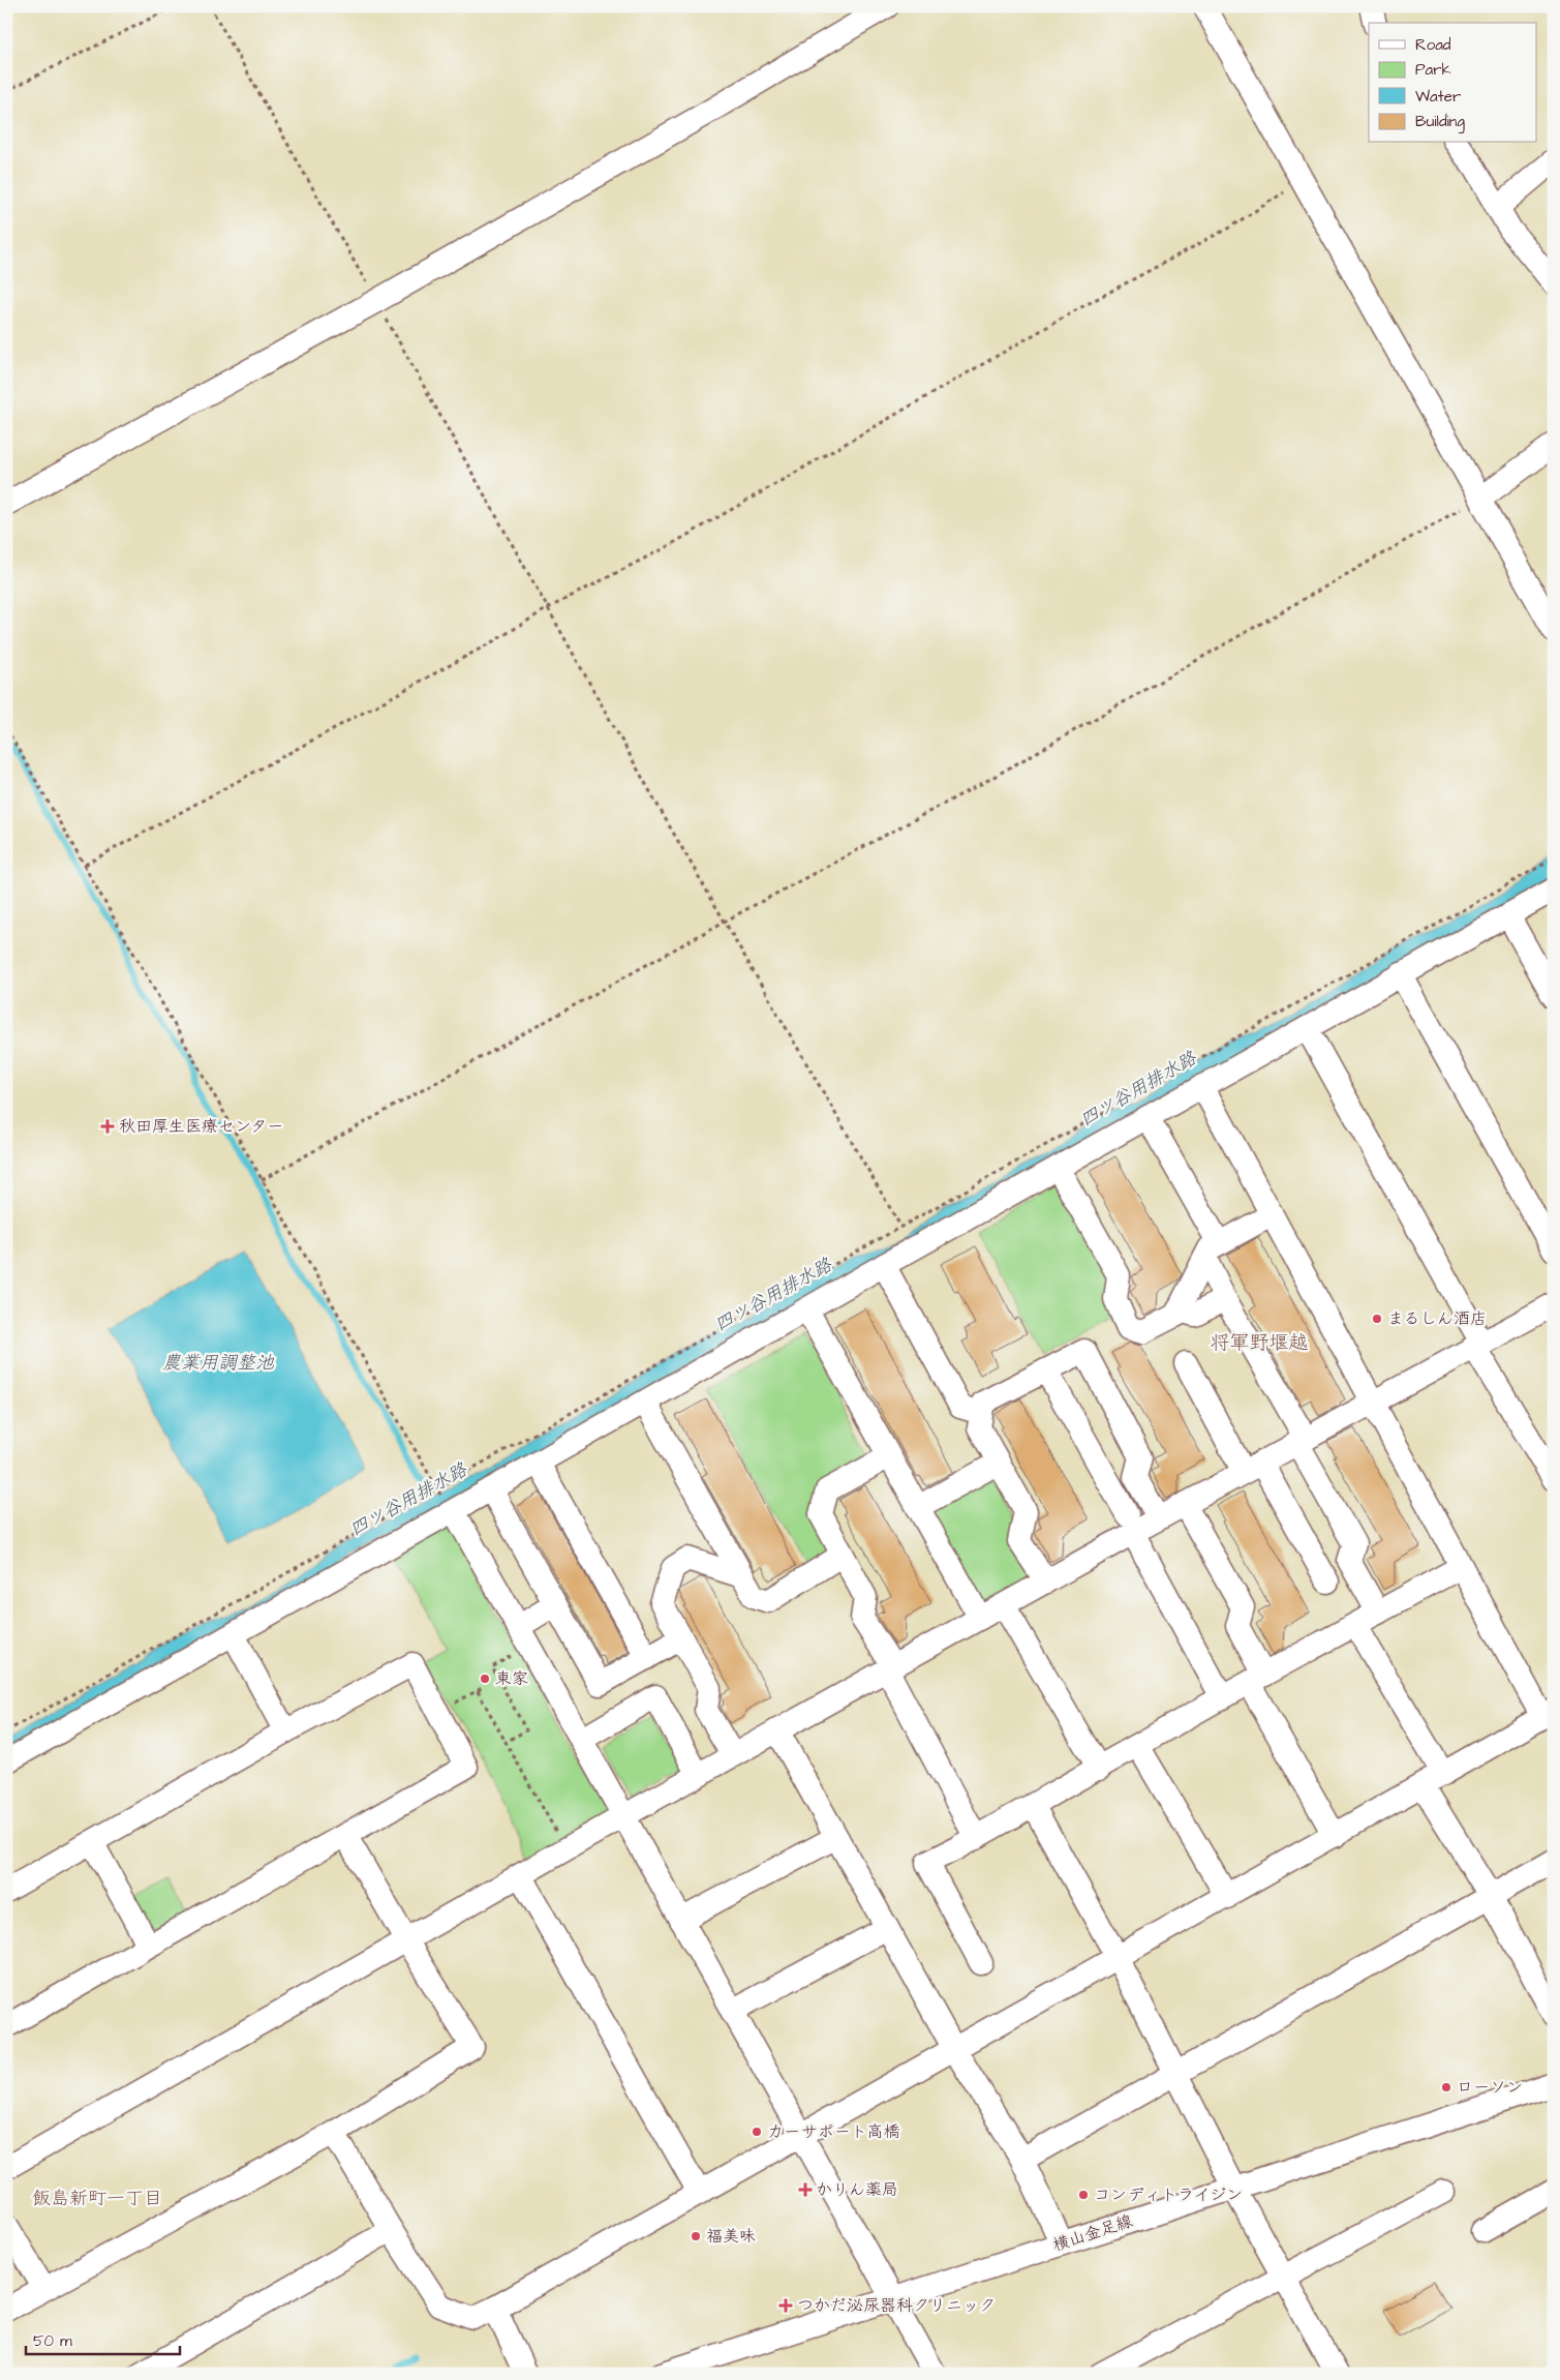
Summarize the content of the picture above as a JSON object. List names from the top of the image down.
{
  "streets": {
    "street": ["横山金足線"]
  },
  "districts": ["将軍野堰越", "飯島新町一丁目"],
  "water": ["四ツ谷用排水路", "農業用調整池"],
  "places": {
    "health": ["秋田厚生医療センター", "かりん薬局", "つかだ泌尿器科クリニック"],
    "other": [
      "まるしん酒店",
      "東家",
      "ローソン",
      "カーサポート高橋",
      "コンディトライジン",
      "福美味"
    ]
  },
  "legend": [
    "Road",
    "Park",
    "Water",
    "Building"
  ],
  "scale_bar": "50 m"
}
